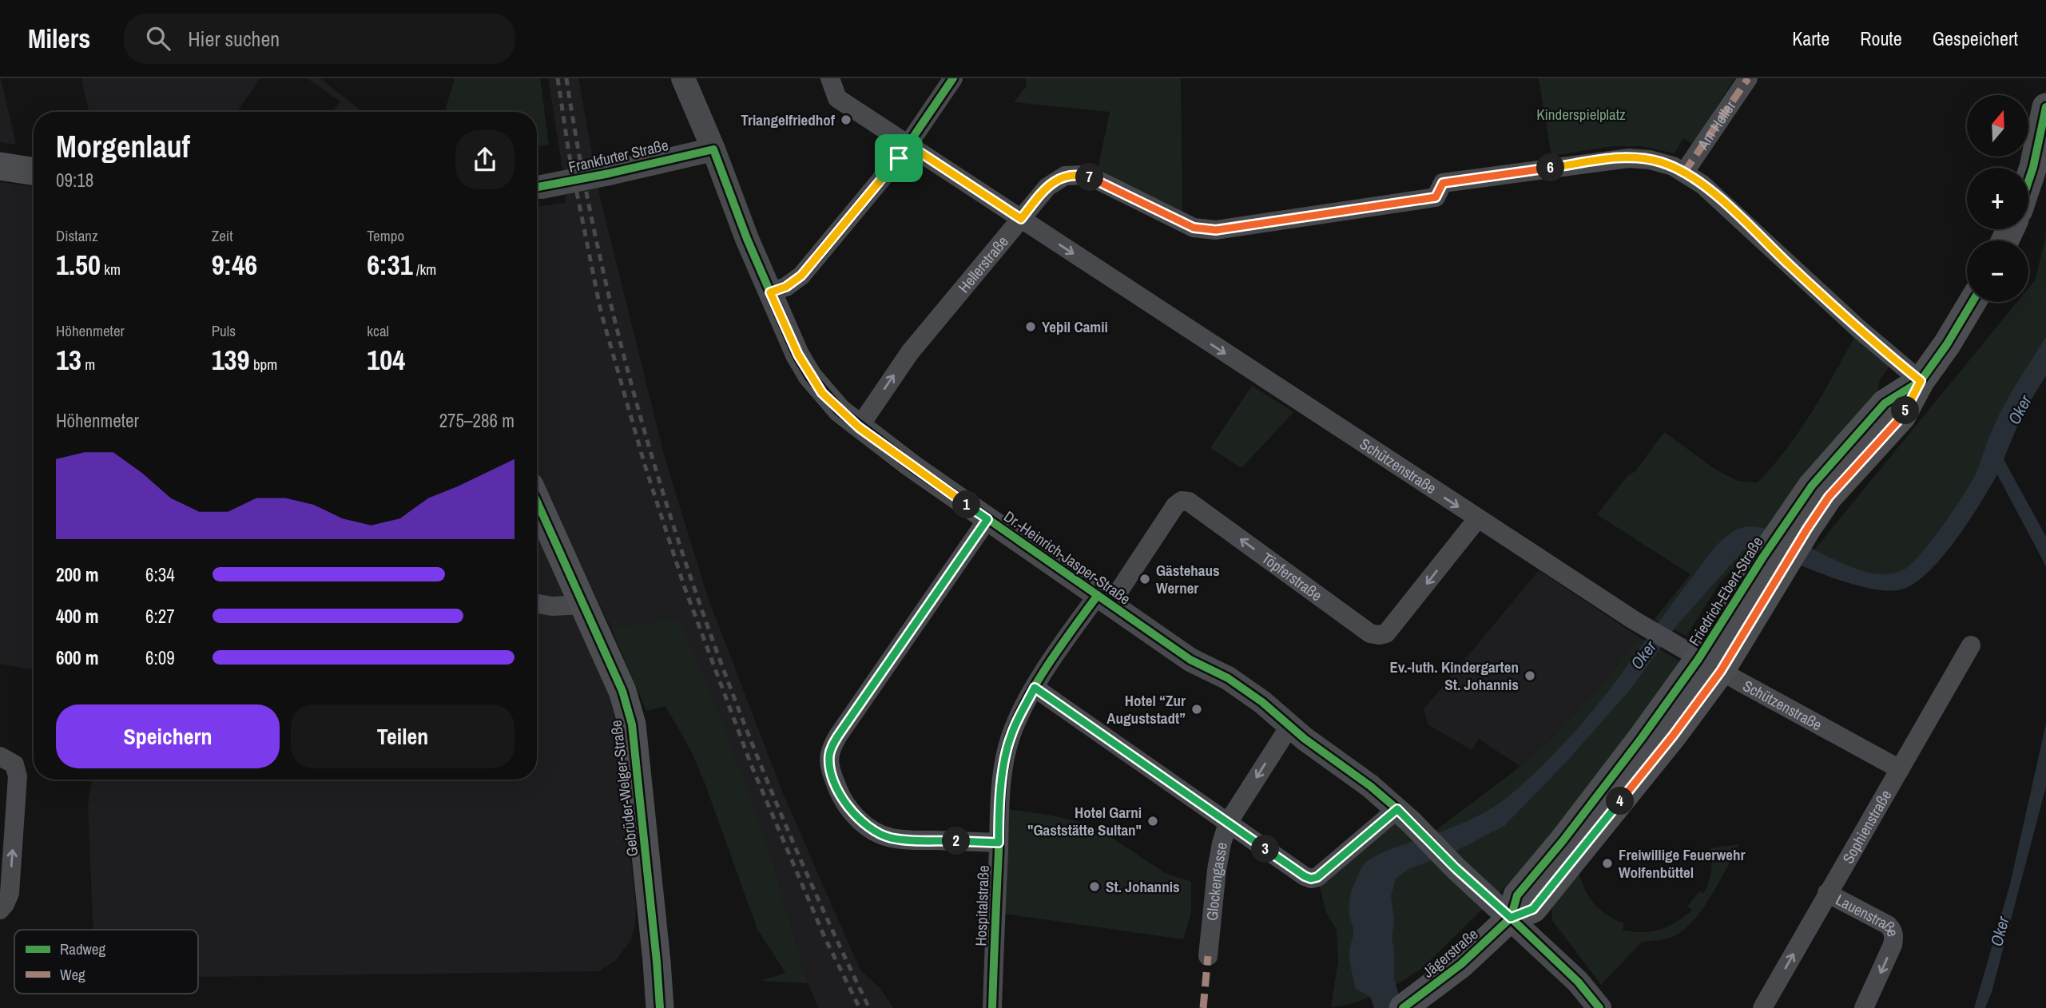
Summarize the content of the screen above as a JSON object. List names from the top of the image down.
{
  "streets": {
    "main road": ["Friedrich-Ebert-Straße", "Gebrüder-Welger-Straße", "Jägerstraße"],
    "street": [
      "Am Heller",
      "Frankfurter Straße",
      "Hellerstraße",
      "Schützenstraße",
      "Dr.-Heinrich-Jasper-Straße",
      "Töpferstraße",
      "Sophienstraße",
      "Glockengasse",
      "Hospitalstraße",
      "Lauenstraße"
    ]
  },
  "crossings": [
    ["Am Heller", "Hellerstraße"],
    ["Frankfurter Straße", "Dr.-Heinrich-Jasper-Straße"],
    ["Hellerstraße", "Schützenstraße"],
    ["Hellerstraße", "Dr.-Heinrich-Jasper-Straße"],
    ["Schützenstraße", "Töpferstraße"],
    ["Schützenstraße", "Friedrich-Ebert-Straße"],
    ["Schützenstraße", "Sophienstraße"],
    ["Dr.-Heinrich-Jasper-Straße", "Töpferstraße"],
    ["Dr.-Heinrich-Jasper-Straße", "Friedrich-Ebert-Straße"],
    ["Dr.-Heinrich-Jasper-Straße", "Glockengasse"],
    ["Dr.-Heinrich-Jasper-Straße", "Hospitalstraße"],
    ["Dr.-Heinrich-Jasper-Straße", "Jägerstraße"],
    ["Töpferstraße", "Hospitalstraße"],
    ["Friedrich-Ebert-Straße", "Jägerstraße"],
    ["Sophienstraße", "Lauenstraße"]
  ],
  "one_way": ["Schützenstraße", "Glockengasse"],
  "water": ["Oker"],
  "parks": ["Kinderspielplatz"],
  "places": [
    "Triangelfriedhof",
    "Yeþil Camii",
    "Gästehaus Werner",
    "Ev.-luth. Kindergarten St. Johannis",
    "Hotel “Zur Auguststadt”",
    "Hotel Garni \"Gaststätte Sultan\"",
    "Freiwillige Feuerwehr Wolfenbüttel",
    "St. Johannis"
  ],
  "legend": ["Radweg", "Weg"],
  "north": "top",
  "page": {
    "header": "Milers",
    "search": "Hier suchen",
    "nav": ["Karte", "Route", "Gespeichert"],
    "map_buttons": ["+", "−"],
    "heading": ["Morgenlauf", "09:18"],
    "pins": [
      "6",
      "7",
      "5",
      "1",
      "4",
      "2",
      "3"
    ],
    "stats": [
      ["Distanz", "1.50 km"],
      ["Zeit", "9:46"],
      ["Tempo", "6:31 /km"],
      ["Höhenmeter", "13 m"],
      ["Puls", "139 bpm"],
      ["kcal", "104"]
    ],
    "chart": ["Höhenmeter", "275–286 m"],
    "list": [
      {
        "name": "200 m",
        "note": "6:34"
      },
      {
        "name": "400 m",
        "note": "6:27"
      },
      {
        "name": "600 m",
        "note": "6:09"
      }
    ],
    "buttons": ["Speichern", "Teilen"]
  }
}
